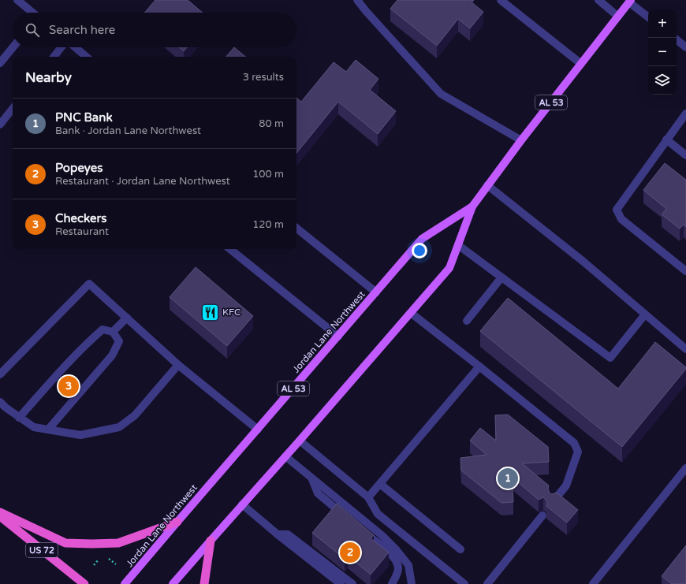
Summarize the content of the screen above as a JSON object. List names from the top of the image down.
{
  "streets": {
    "highway": ["US 72"],
    "main road": ["AL 53", "Jordan Lane Northwest"]
  },
  "places": {
    "restaurant": ["KFC"]
  },
  "page": {
    "map_buttons": ["+", "−"],
    "search": "Search here",
    "heading": ["Nearby", "3 results"],
    "list": [
      {
        "mark": "1",
        "name": "PNC Bank",
        "note": "Bank · Jordan Lane Northwest",
        "value": "80 m"
      },
      {
        "mark": "2",
        "name": "Popeyes",
        "note": "Restaurant · Jordan Lane Northwest",
        "value": "100 m"
      },
      {
        "mark": "3",
        "name": "Checkers",
        "note": "Restaurant",
        "value": "120 m"
      }
    ],
    "pins": ["3", "1", "2"]
  }
}
